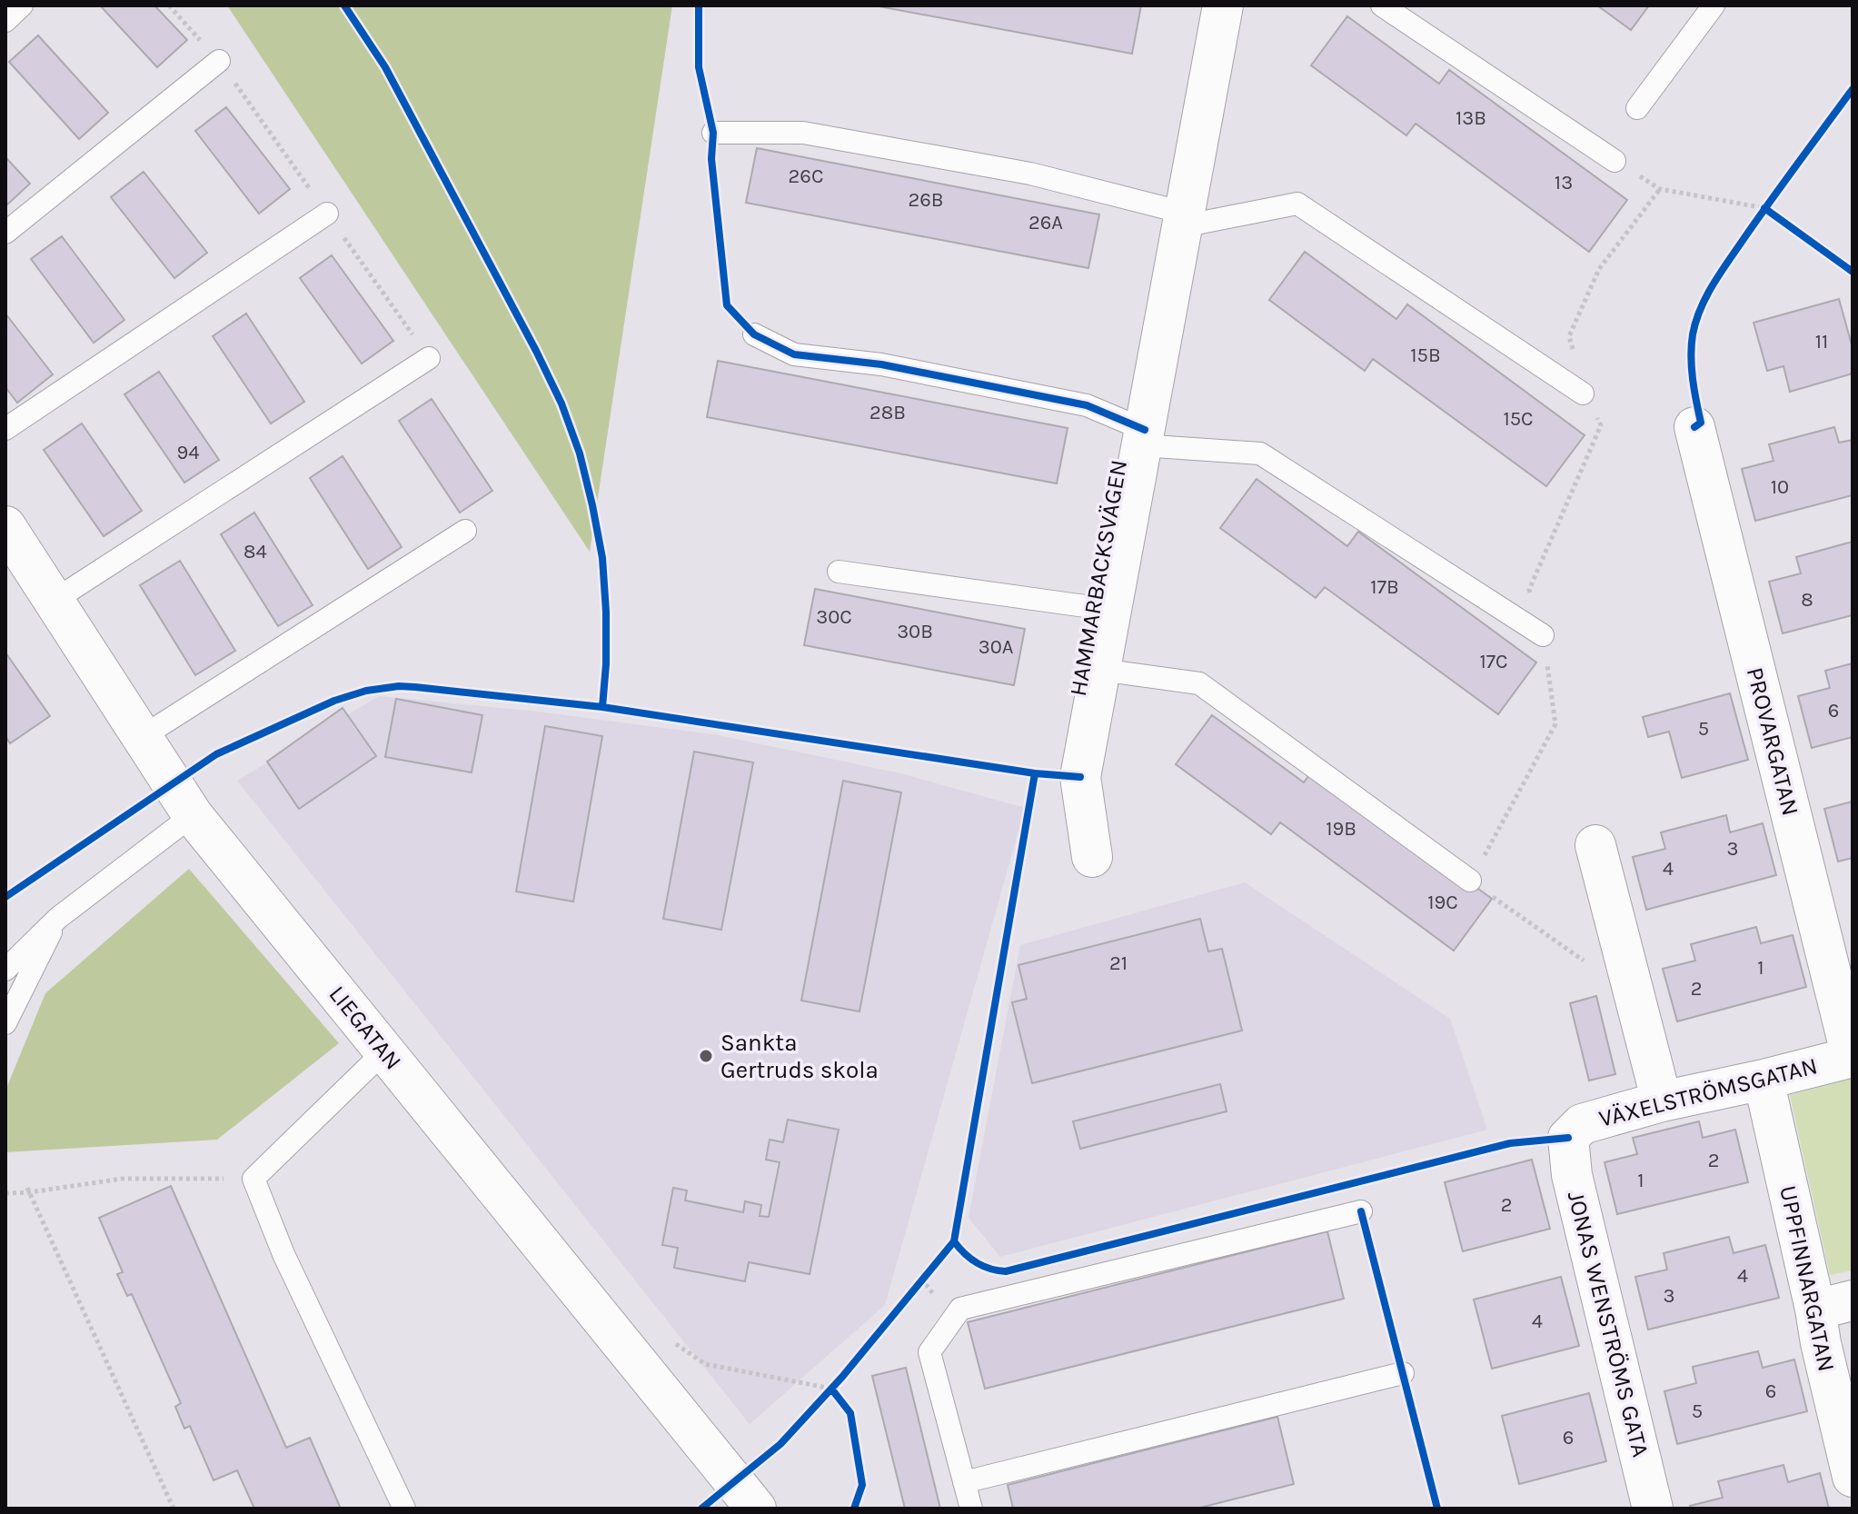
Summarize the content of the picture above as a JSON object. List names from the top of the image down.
{
  "streets": {
    "street": [
      "HAMMARBACKSVÄGEN",
      "PROVARGATAN",
      "LIEGATAN",
      "VÄXELSTRÖMSGATAN",
      "UPPFINNARGATAN",
      "JONAS WENSTRÖMS GATA"
    ]
  },
  "crossings": [
    ["PROVARGATAN", "VÄXELSTRÖMSGATAN"],
    ["VÄXELSTRÖMSGATAN", "UPPFINNARGATAN"],
    ["VÄXELSTRÖMSGATAN", "JONAS WENSTRÖMS GATA"]
  ],
  "places": ["Sankta Gertruds skola"],
  "house_numbers": [
    "13B",
    "26C",
    "13",
    "26B",
    "26A",
    "11",
    "15B",
    "28B",
    "15C",
    "94",
    "10",
    "84",
    "17B",
    "8",
    "30C",
    "30B",
    "30A",
    "17C",
    "6",
    "5",
    "19B",
    "3",
    "4",
    "19C",
    "21",
    "1",
    "2",
    "2",
    "1",
    "2",
    "4",
    "3",
    "4",
    "6",
    "5",
    "6"
  ]
}
